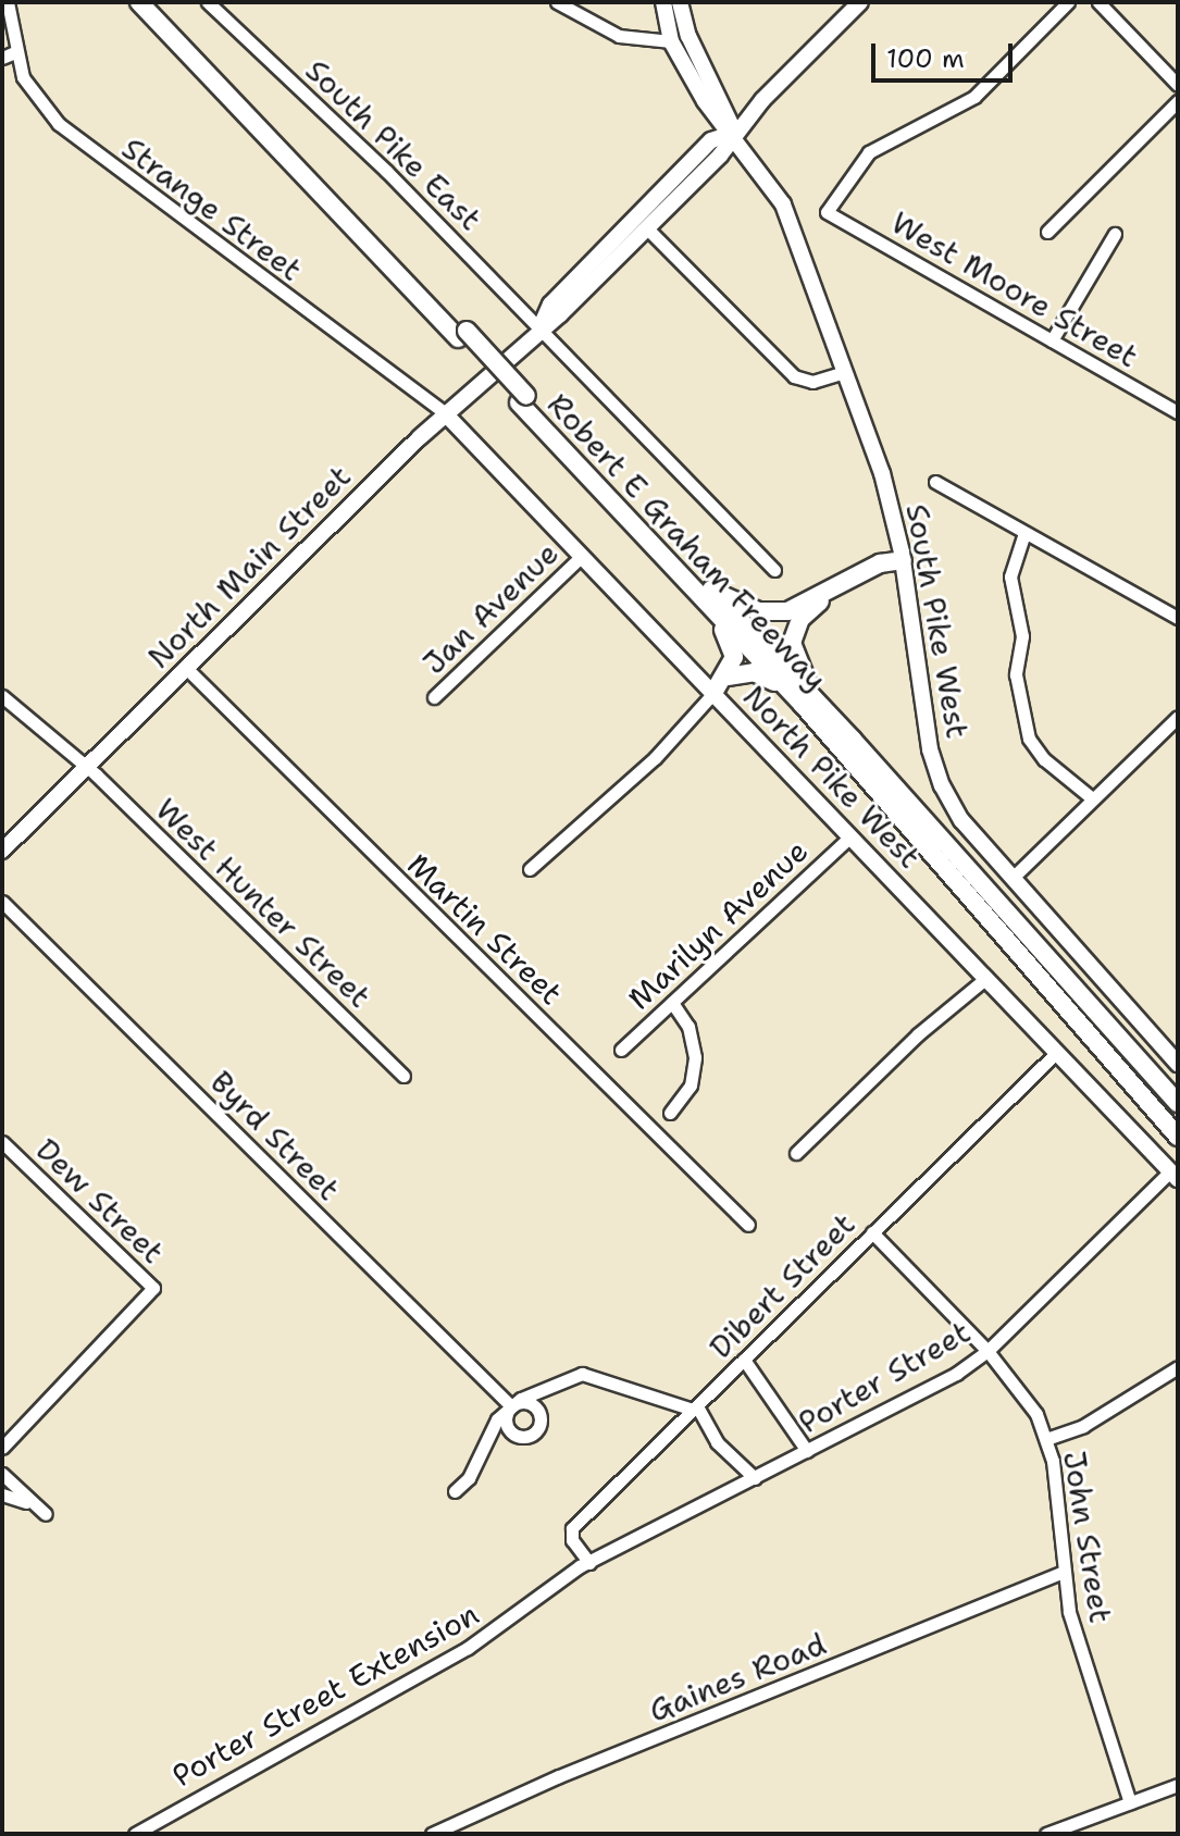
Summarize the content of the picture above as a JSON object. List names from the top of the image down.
{
  "streets": {
    "highway": ["Robert E Graham Freeway"],
    "main road": ["North Main Street", "South Pike West", "North Pike West"],
    "street": [
      "South Pike East",
      "Strange Street",
      "West Moore Street",
      "Jan Avenue",
      "West Hunter Street",
      "Marilyn Avenue",
      "Martin Street",
      "Byrd Street",
      "Dew Street",
      "Dibert Street",
      "Porter Street",
      "John Street",
      "Gaines Road",
      "Porter Street Extension"
    ]
  },
  "crossings": [
    ["South Pike East", "North Main Street"],
    ["Strange Street", "North Main Street"],
    ["Strange Street", "North Pike West"],
    ["North Main Street", "North Pike West"],
    ["North Main Street", "West Hunter Street"],
    ["North Main Street", "Martin Street"],
    ["Jan Avenue", "North Pike West"],
    ["North Pike West", "Marilyn Avenue"],
    ["North Pike West", "Dibert Street"],
    ["North Pike West", "Porter Street"],
    ["Dibert Street", "Porter Street"],
    ["Dibert Street", "John Street"],
    ["Dibert Street", "Porter Street Extension"],
    ["Porter Street", "John Street"],
    ["Porter Street", "Porter Street Extension"],
    ["John Street", "Gaines Road"]
  ],
  "scale_bar": "100 m"
}
